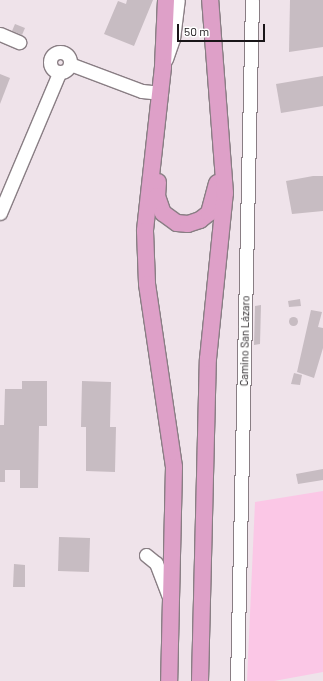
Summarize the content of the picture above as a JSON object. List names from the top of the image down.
{
  "streets": {
    "street": ["Camino San Lázaro"]
  },
  "scale_bar": "50 m"
}
